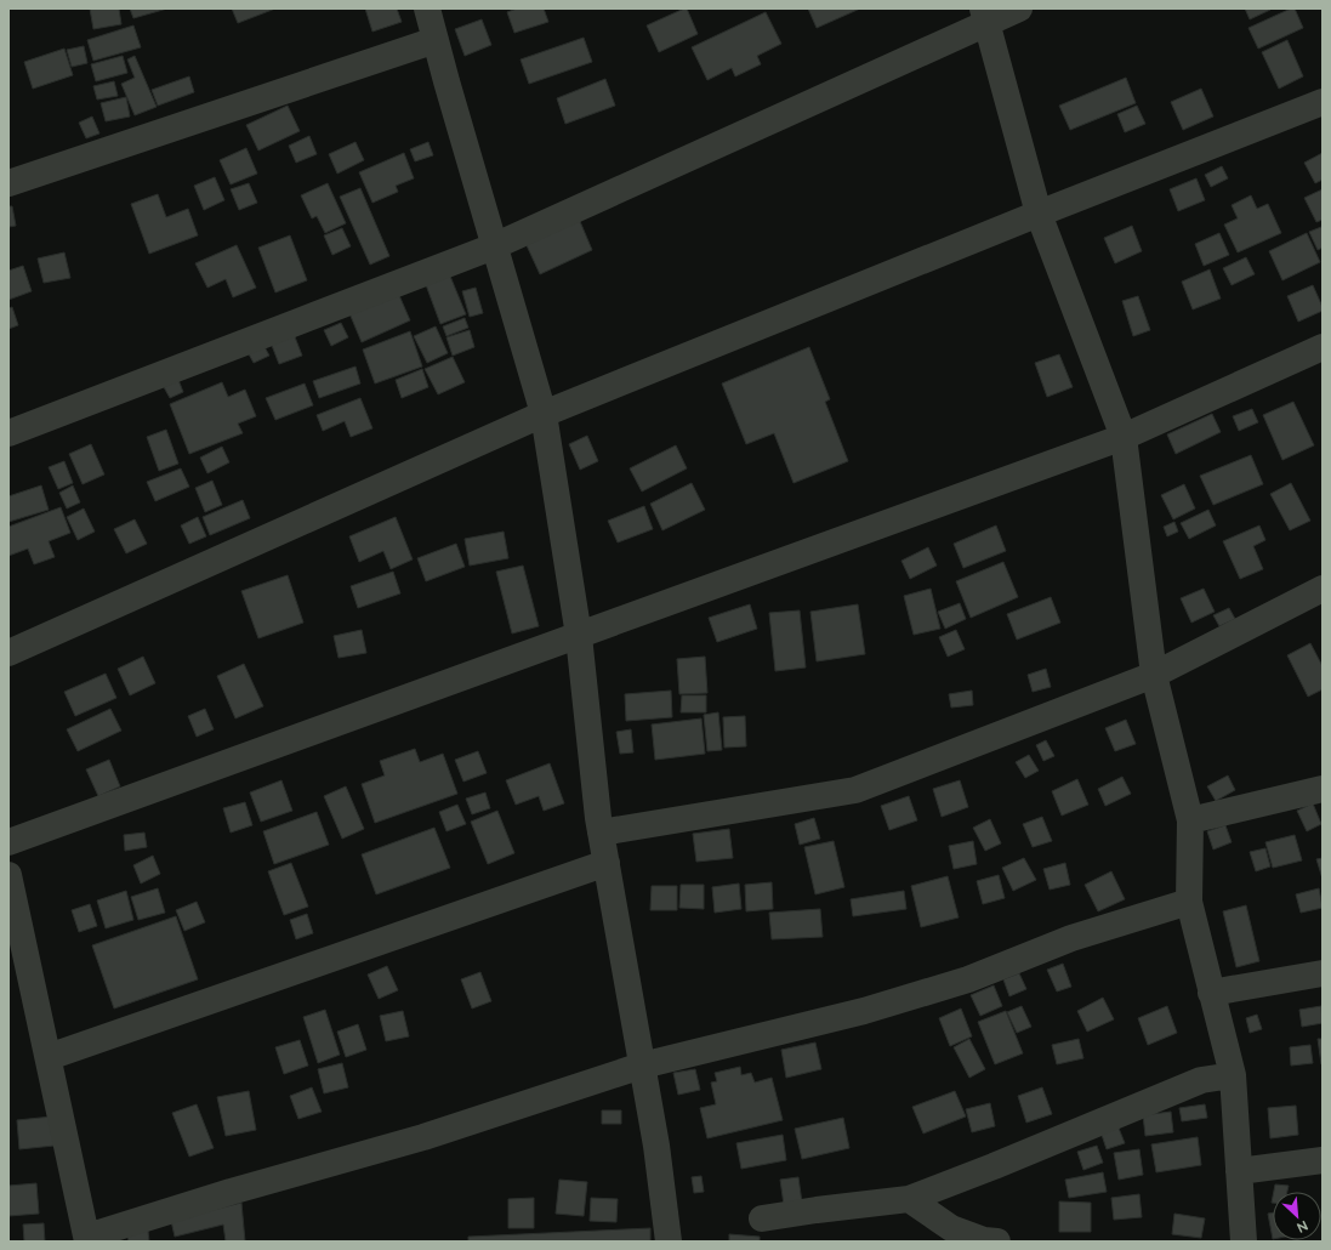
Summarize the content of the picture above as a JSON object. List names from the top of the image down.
{
  "north": "bottom right"
}
